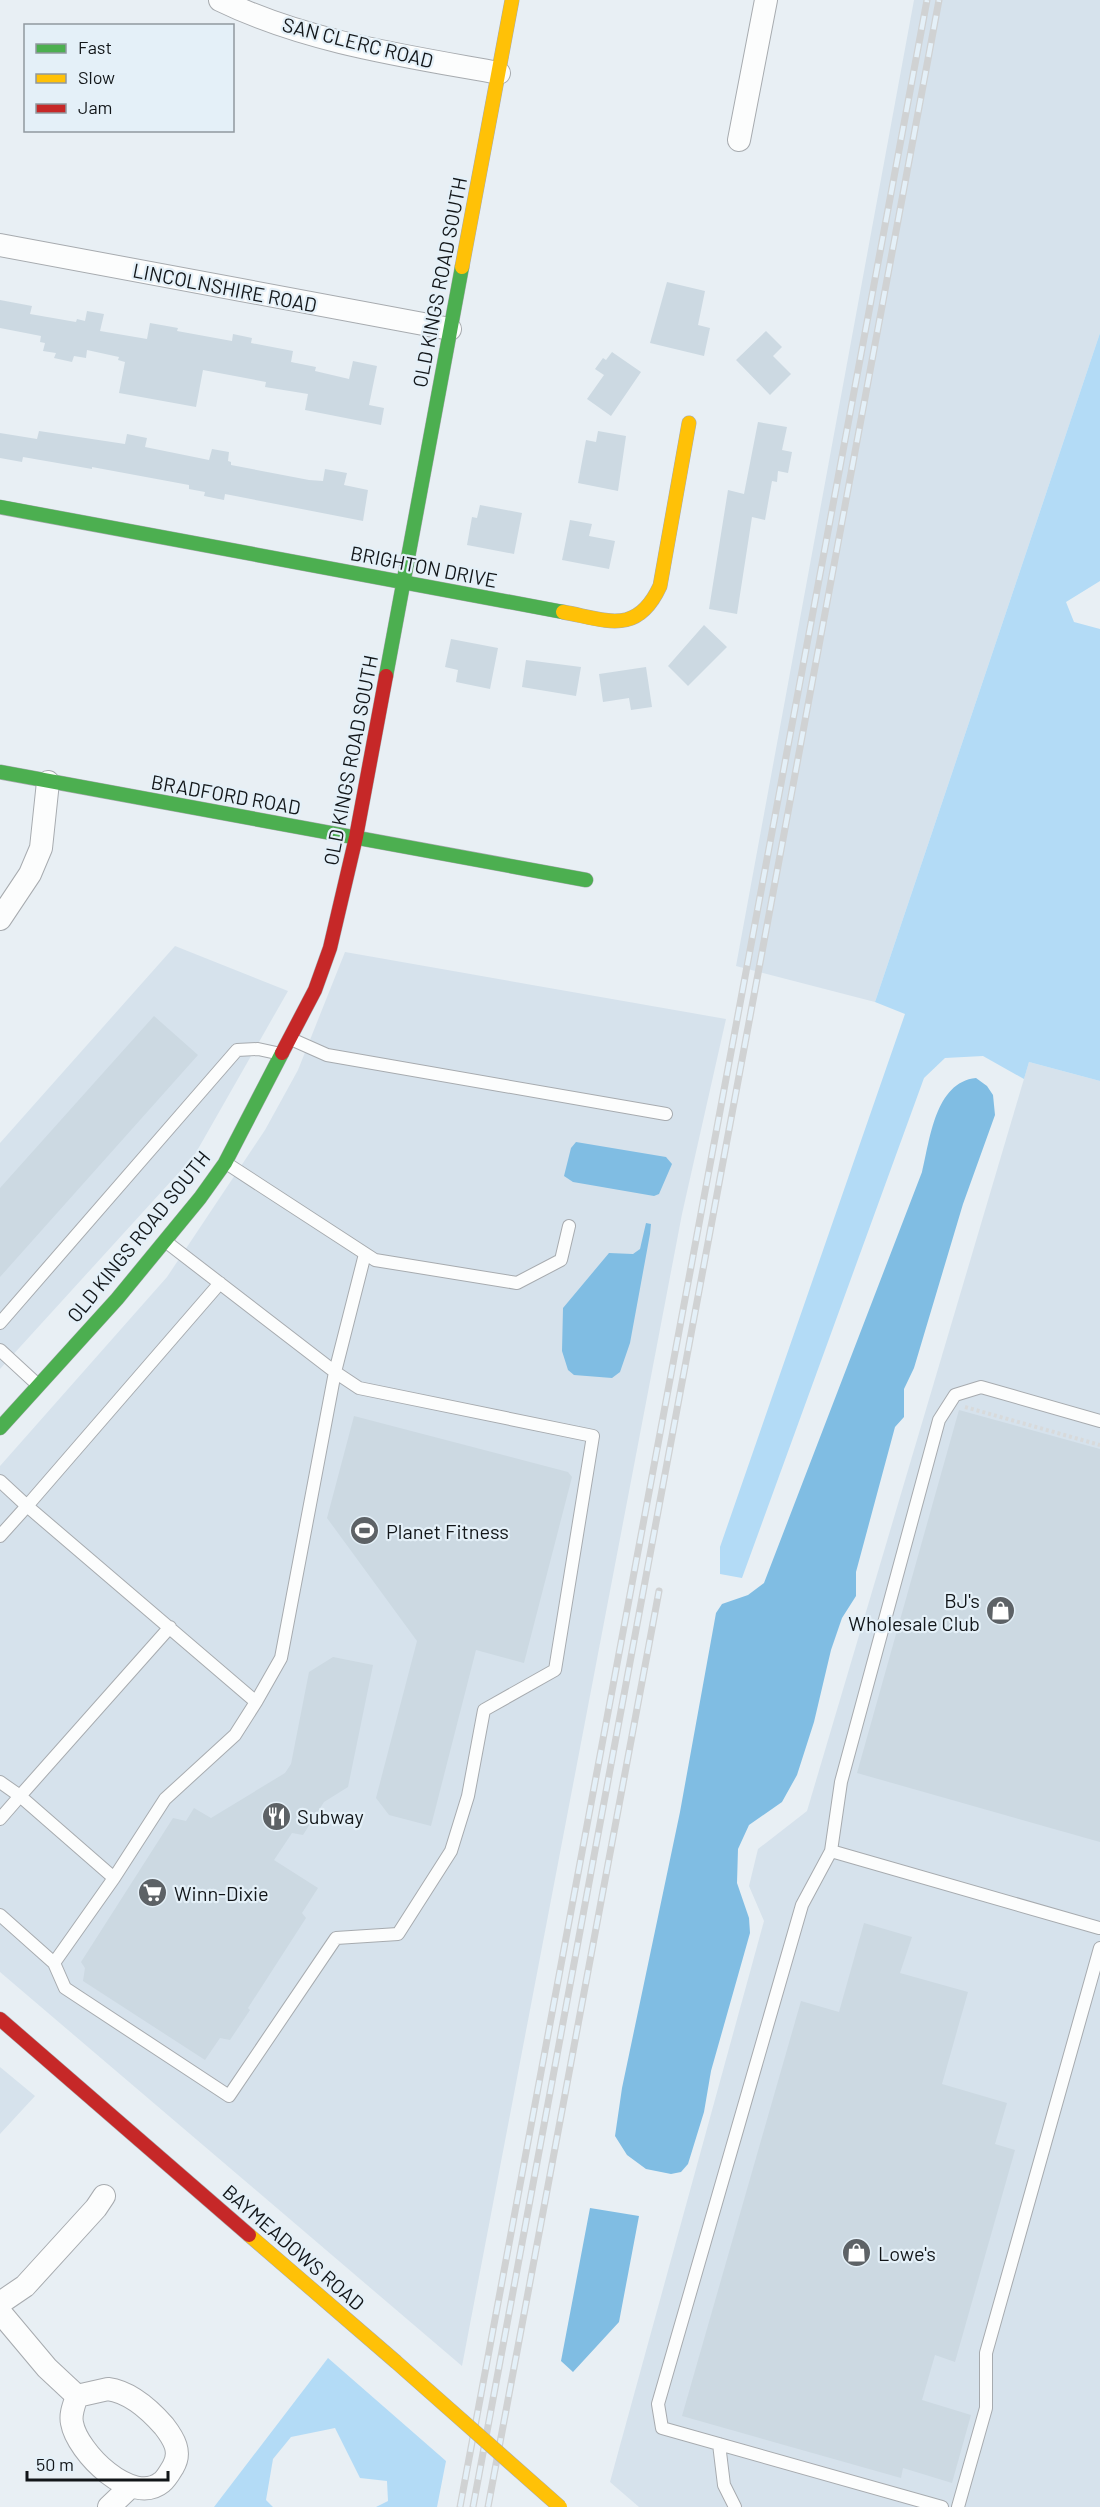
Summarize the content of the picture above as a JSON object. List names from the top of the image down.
{
  "streets": {
    "street": [
      "SAN CLERC ROAD",
      "OLD KINGS ROAD SOUTH",
      "LINCOLNSHIRE ROAD",
      "BRIGHTON DRIVE",
      "BRADFORD ROAD",
      "BAYMEADOWS ROAD"
    ]
  },
  "crossings": [
    ["SAN CLERC ROAD", "OLD KINGS ROAD SOUTH"],
    ["OLD KINGS ROAD SOUTH", "LINCOLNSHIRE ROAD"],
    ["OLD KINGS ROAD SOUTH", "BRIGHTON DRIVE"],
    ["OLD KINGS ROAD SOUTH", "BRADFORD ROAD"]
  ],
  "places": {
    "sports": ["Planet Fitness"],
    "shop": ["BJ's Wholesale Club", "Lowe's"],
    "restaurant": ["Subway"],
    "supermarket": ["Winn-Dixie"]
  },
  "legend": ["Fast", "Slow", "Jam"],
  "scale_bar": "50 m"
}
